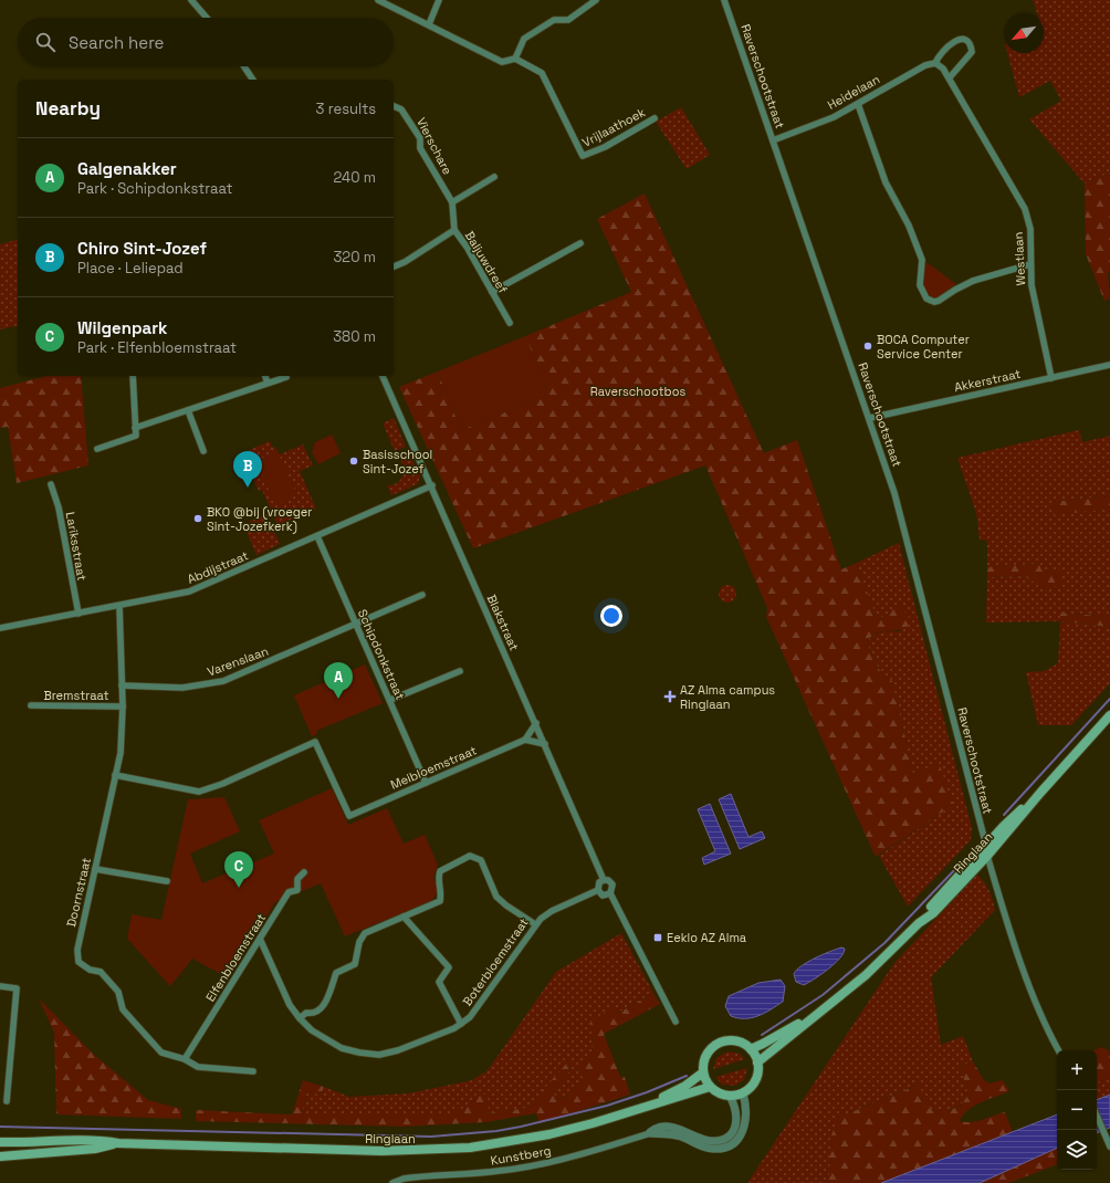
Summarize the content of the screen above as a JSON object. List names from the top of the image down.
{
  "streets": {
    "main road": ["Ringlaan"],
    "street": [
      "Raverschootstraat",
      "Heidelaan",
      "Vrijlaathoek",
      "Vierschare",
      "Westlaan",
      "Baljuwdreef",
      "Akkerstraat",
      "Lariksstraat",
      "Abdijstraat",
      "Blakstraat",
      "Schipdonkstraat",
      "Varenslaan",
      "Bremstraat",
      "Meibloemstraat",
      "Doornstraat",
      "Elfenbloemstraat",
      "Boterbloemstraat",
      "Kunstberg"
    ]
  },
  "crossings": [
    ["Raverschootstraat", "Heidelaan"],
    ["Raverschootstraat", "Akkerstraat"],
    ["Raverschootstraat", "Ringlaan"],
    ["Heidelaan", "Westlaan"],
    ["Vierschare", "Baljuwdreef"],
    ["Westlaan", "Akkerstraat"],
    ["Lariksstraat", "Abdijstraat"],
    ["Abdijstraat", "Blakstraat"],
    ["Abdijstraat", "Schipdonkstraat"],
    ["Abdijstraat", "Doornstraat"],
    ["Blakstraat", "Boterbloemstraat"],
    ["Schipdonkstraat", "Varenslaan"],
    ["Schipdonkstraat", "Meibloemstraat"],
    ["Varenslaan", "Doornstraat"],
    ["Bremstraat", "Doornstraat"],
    ["Meibloemstraat", "Doornstraat"],
    ["Doornstraat", "Elfenbloemstraat"],
    ["Elfenbloemstraat", "Boterbloemstraat"]
  ],
  "parks": ["Raverschootbos"],
  "places": {
    "other": ["BOCA Computer Service Center", "Basisschool Sint-Jozef", "BKO @bij (vroeger Sint-Jozefkerk)"],
    "health": ["AZ Alma campus Ringlaan"],
    "transit": ["Eeklo AZ Alma"]
  },
  "north": "bottom left",
  "page": {
    "search": "Search here",
    "heading": ["Nearby", "3 results"],
    "list": [
      {
        "mark": "A",
        "name": "Galgenakker",
        "note": "Park · Schipdonkstraat",
        "value": "240 m"
      },
      {
        "mark": "B",
        "name": "Chiro Sint-Jozef",
        "note": "Place · Leliepad",
        "value": "320 m"
      },
      {
        "mark": "C",
        "name": "Wilgenpark",
        "note": "Park · Elfenbloemstraat",
        "value": "380 m"
      }
    ],
    "pins": ["B", "A", "C"],
    "map_buttons": ["+", "−"]
  }
}
